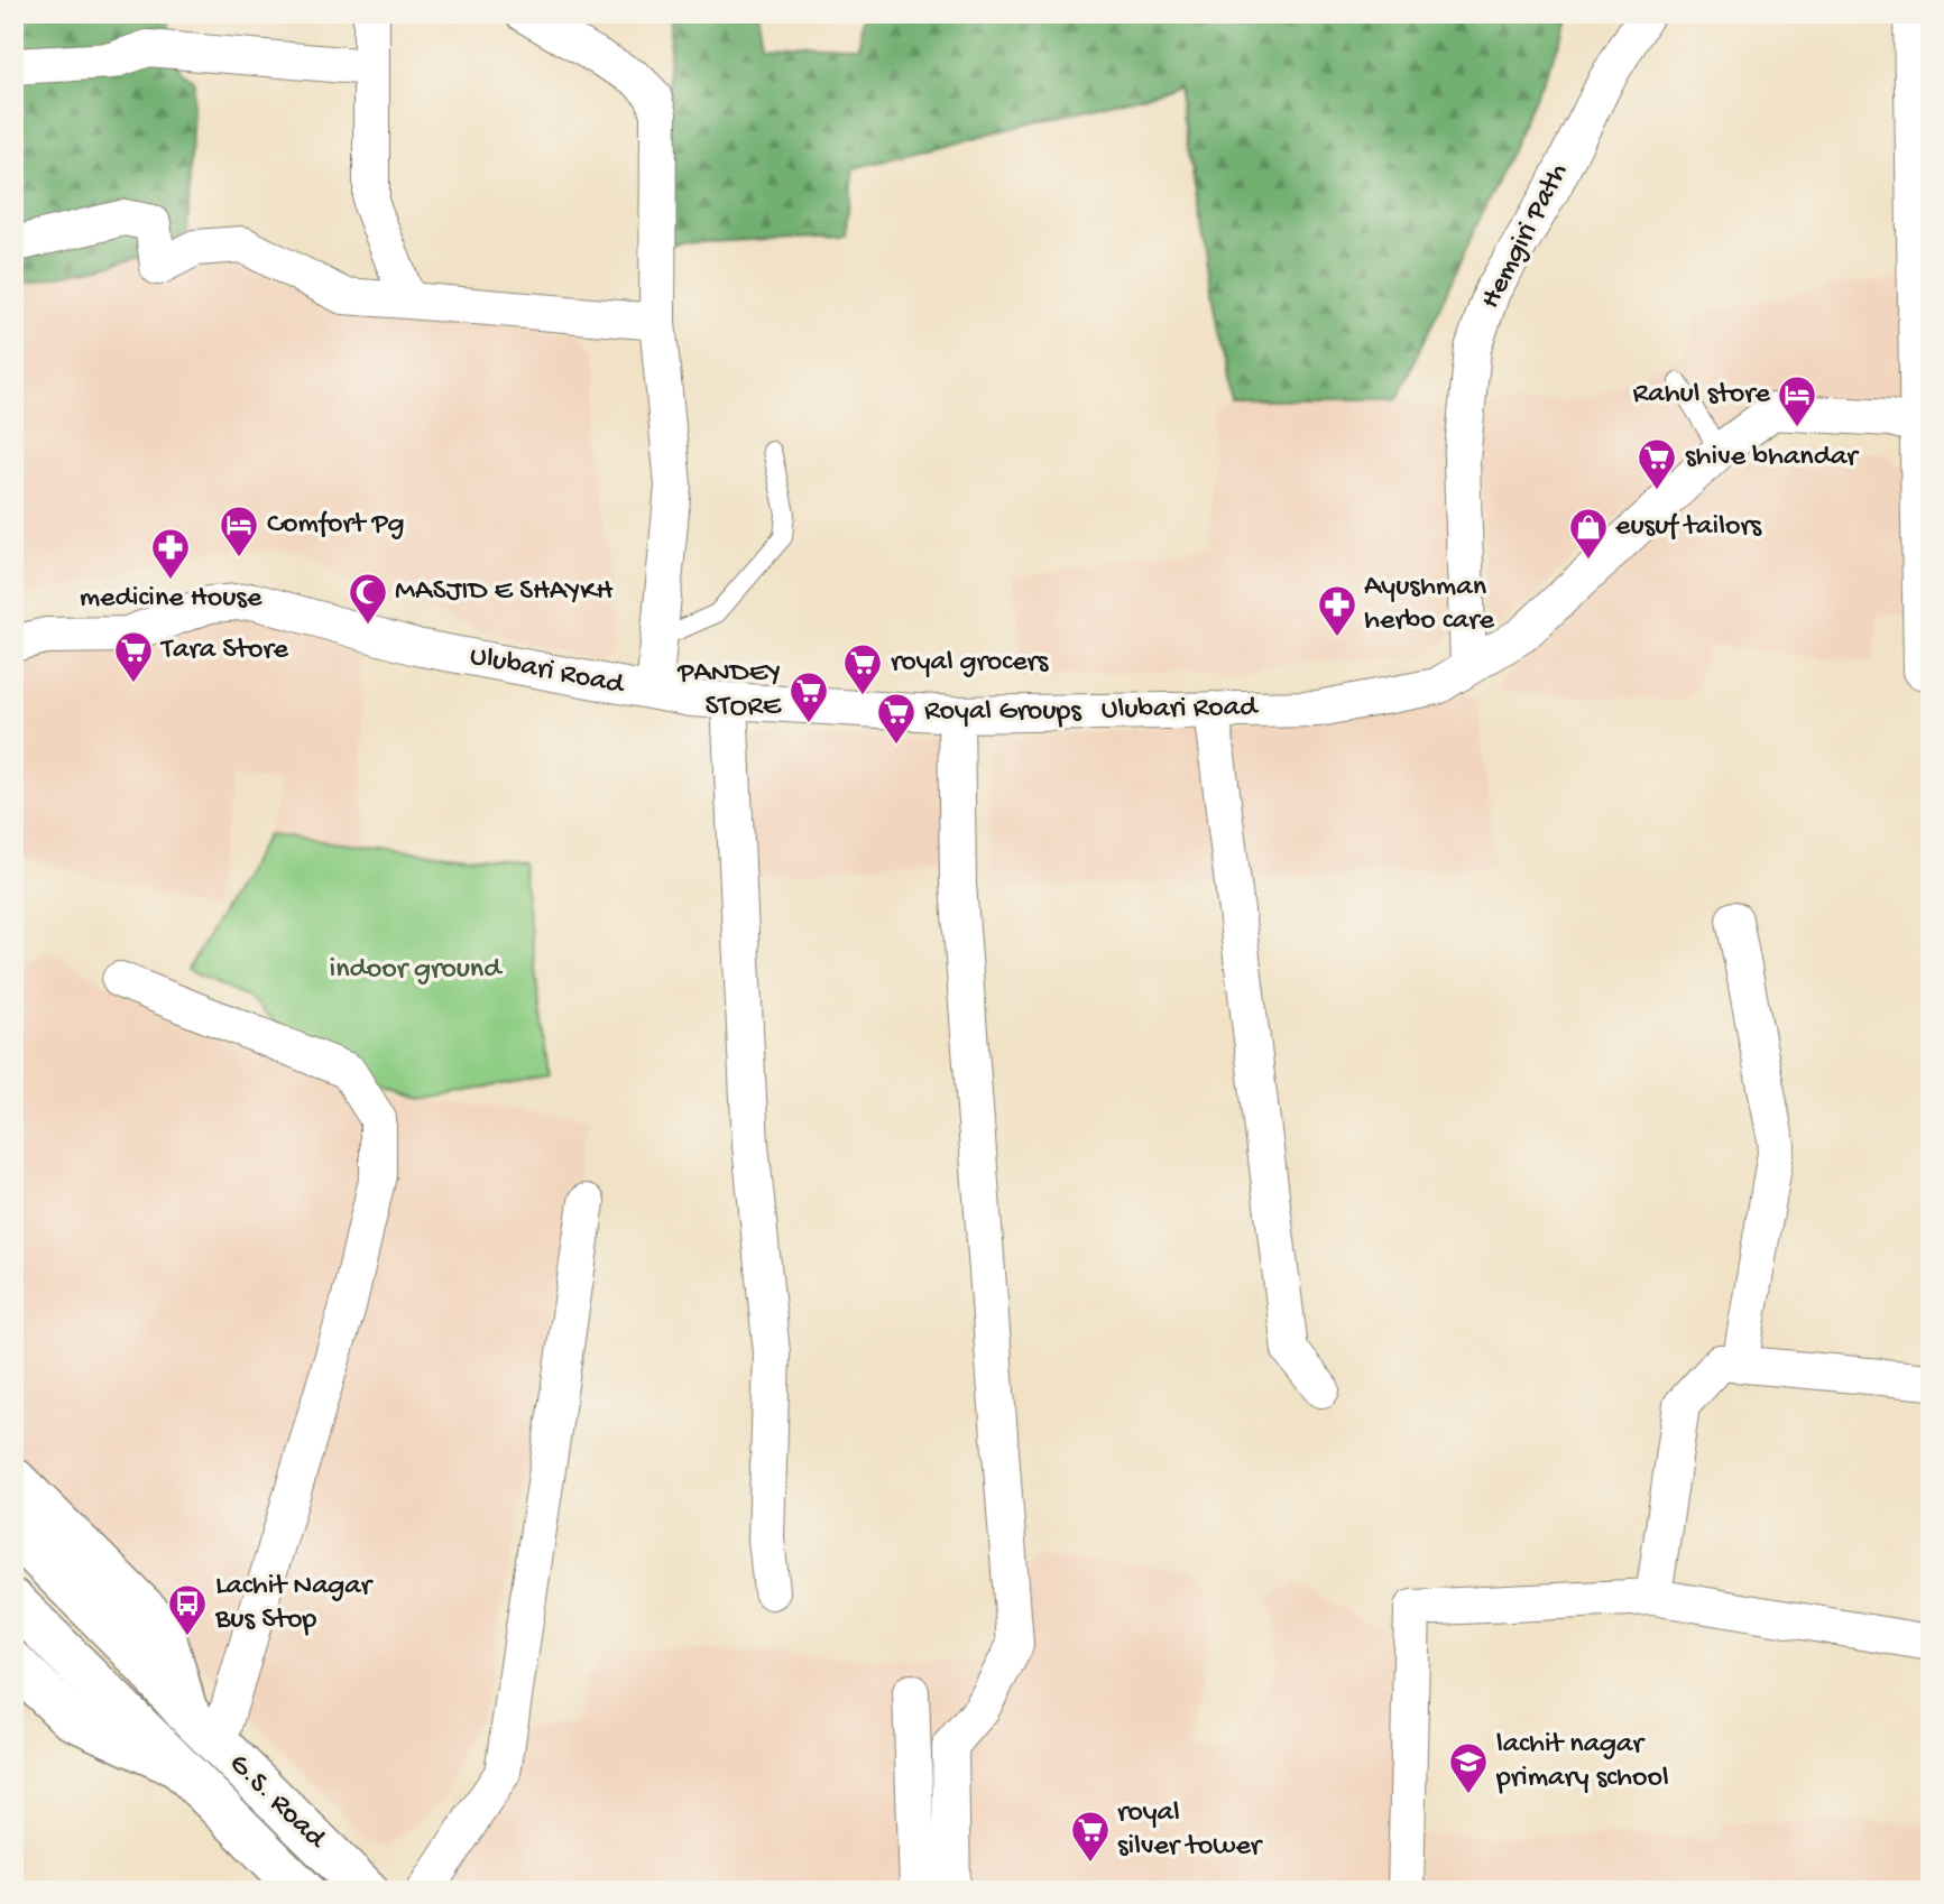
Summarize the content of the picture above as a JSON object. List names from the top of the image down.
{
  "streets": {
    "main road": ["G.S. Road"],
    "street": ["Hemgiri Path", "Ulubari Road"]
  },
  "crossings": [
    ["Hemgiri Path", "Ulubari Road"]
  ],
  "parks": ["indoor ground"],
  "places": {
    "hotel": ["Rahul store", "Comfort Pg"],
    "supermarket": [
      "shive bhandar",
      "Tara Store",
      "royal grocers",
      "PANDEY STORE",
      "Royal Groups",
      "royal silver tower"
    ],
    "shop": ["eusuf tailors"],
    "pharmacy": ["medicine House", "Ayushman herbo care"],
    "mosque": ["MASJID E SHAYKH"],
    "bus stop": ["Lachit Nagar Bus Stop"],
    "school or university": ["lachit nagar primary school"]
  }
}
